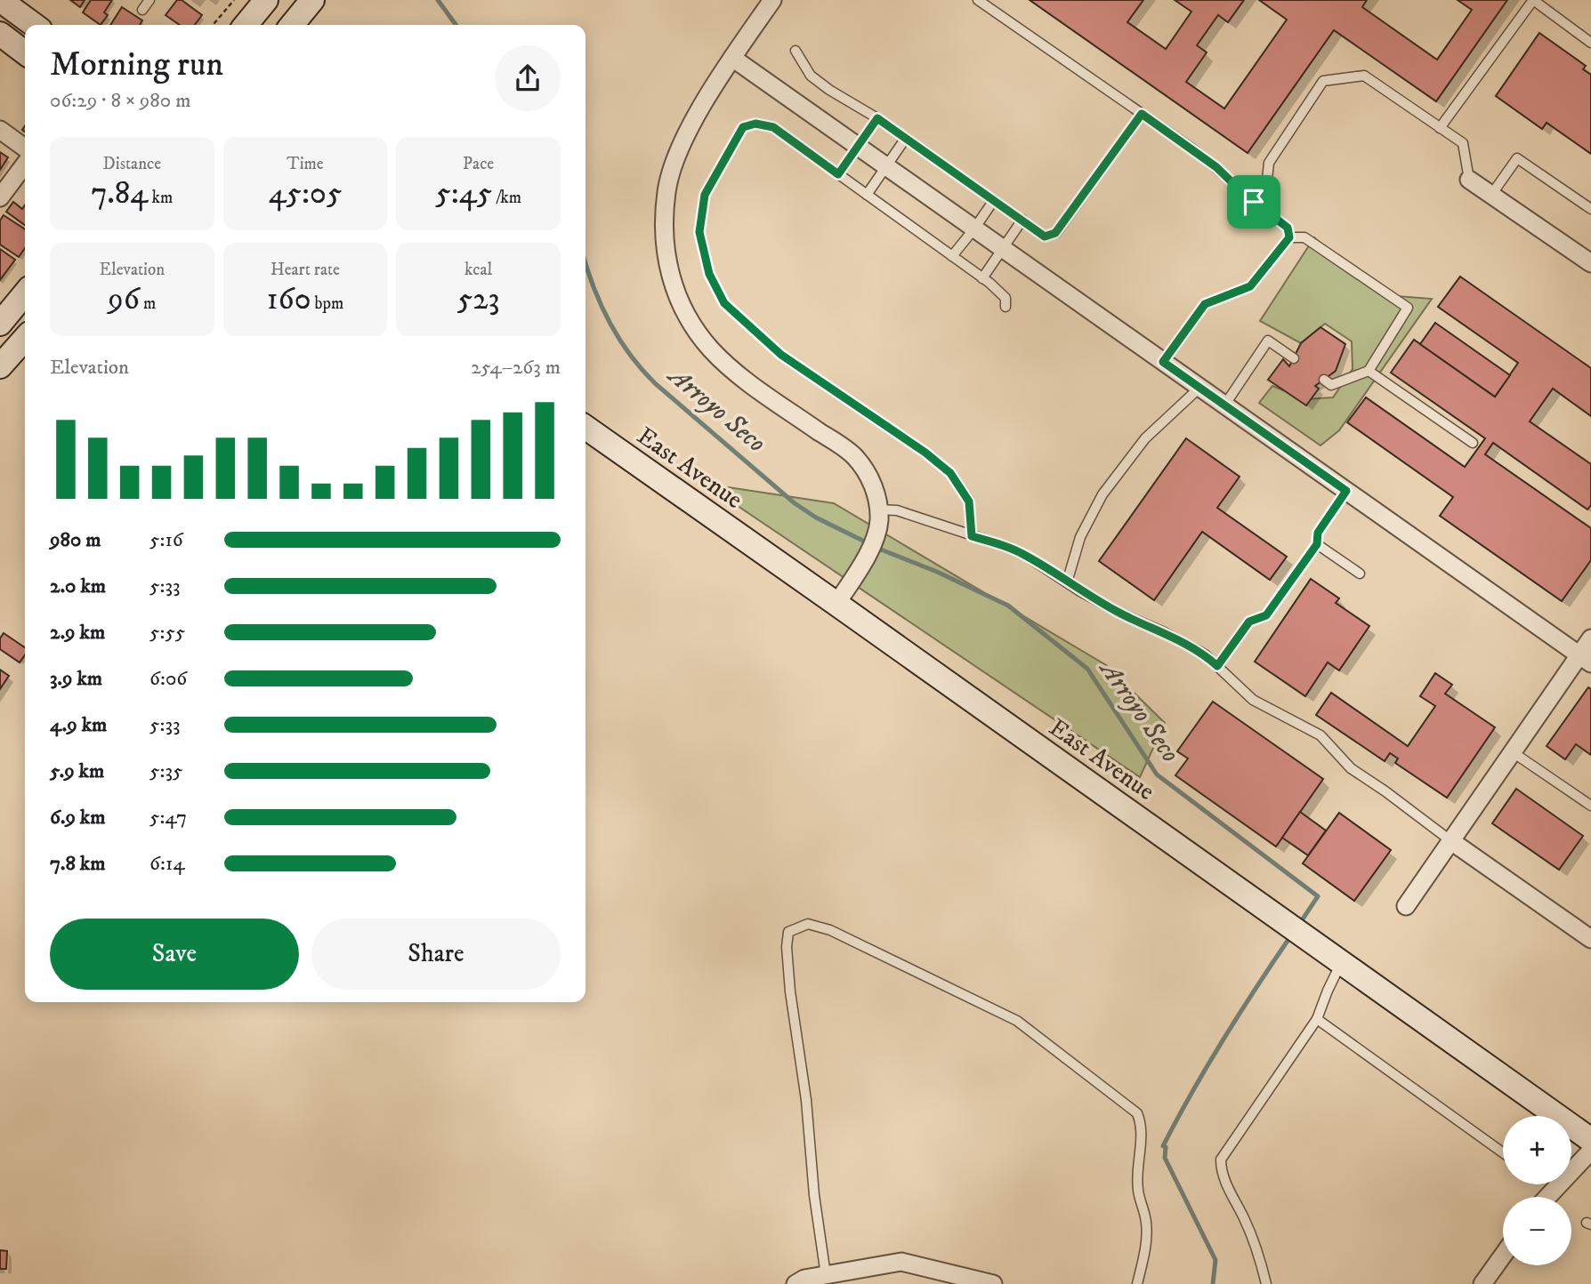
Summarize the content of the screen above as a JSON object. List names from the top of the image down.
{
  "streets": {
    "street": ["East Avenue"]
  },
  "water": ["Arroyo Seco"],
  "page": {
    "heading": ["Morning run", "06:29 · 8 × 980 m"],
    "stats": [
      ["Distance", "7.84 km"],
      ["Time", "45:05"],
      ["Pace", "5:45 /km"],
      ["Elevation", "96 m"],
      ["Heart rate", "160 bpm"],
      ["kcal", "523"]
    ],
    "chart": ["Elevation", "254–263 m"],
    "list": [
      {
        "name": "980 m",
        "note": "5:16"
      },
      {
        "name": "2.0 km",
        "note": "5:33"
      },
      {
        "name": "2.9 km",
        "note": "5:55"
      },
      {
        "name": "3.9 km",
        "note": "6:06"
      },
      {
        "name": "4.9 km",
        "note": "5:33"
      },
      {
        "name": "5.9 km",
        "note": "5:35"
      },
      {
        "name": "6.9 km",
        "note": "5:47"
      },
      {
        "name": "7.8 km",
        "note": "6:14"
      }
    ],
    "buttons": ["Save", "Share"],
    "map_buttons": ["+", "−"]
  }
}
